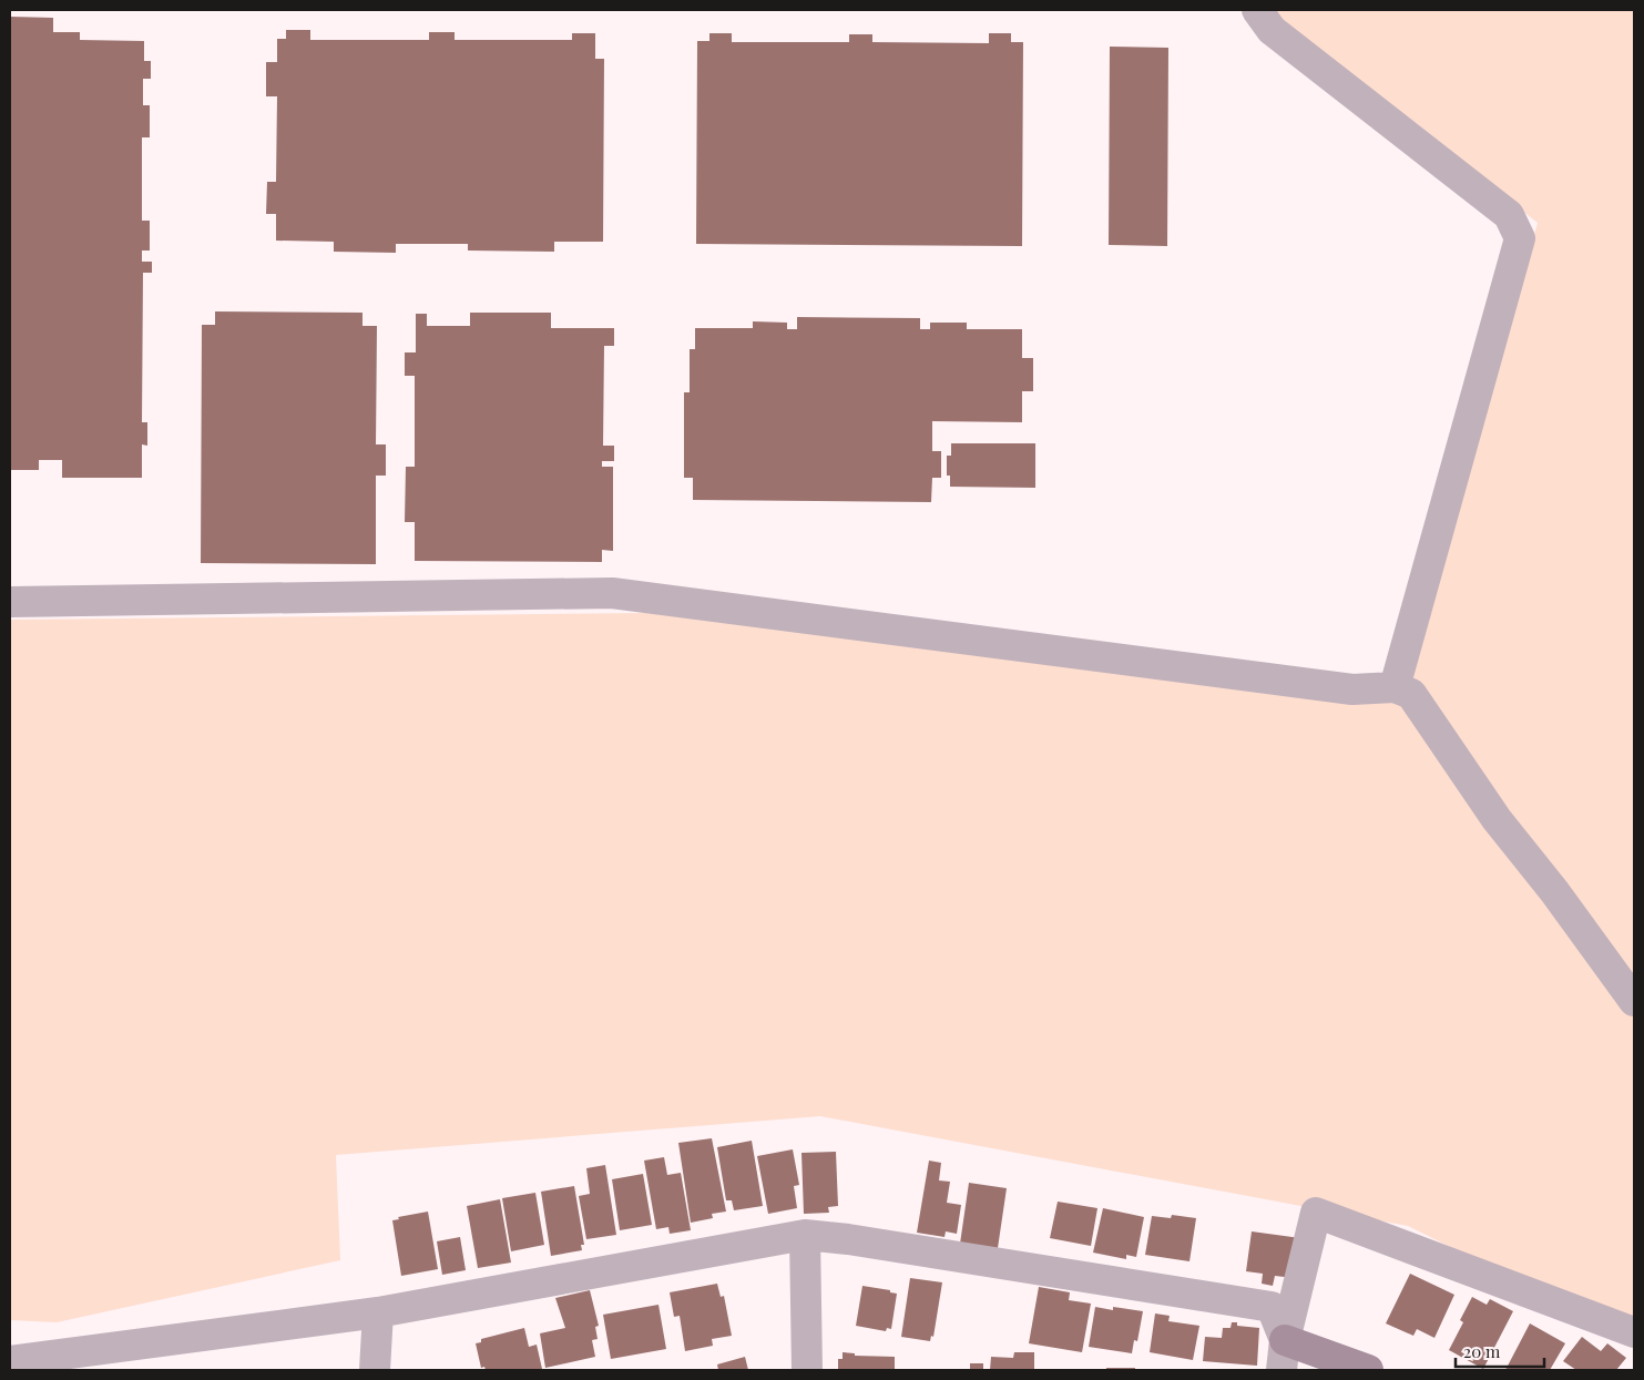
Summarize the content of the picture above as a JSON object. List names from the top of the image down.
{
  "scale_bar": "20 m"
}
